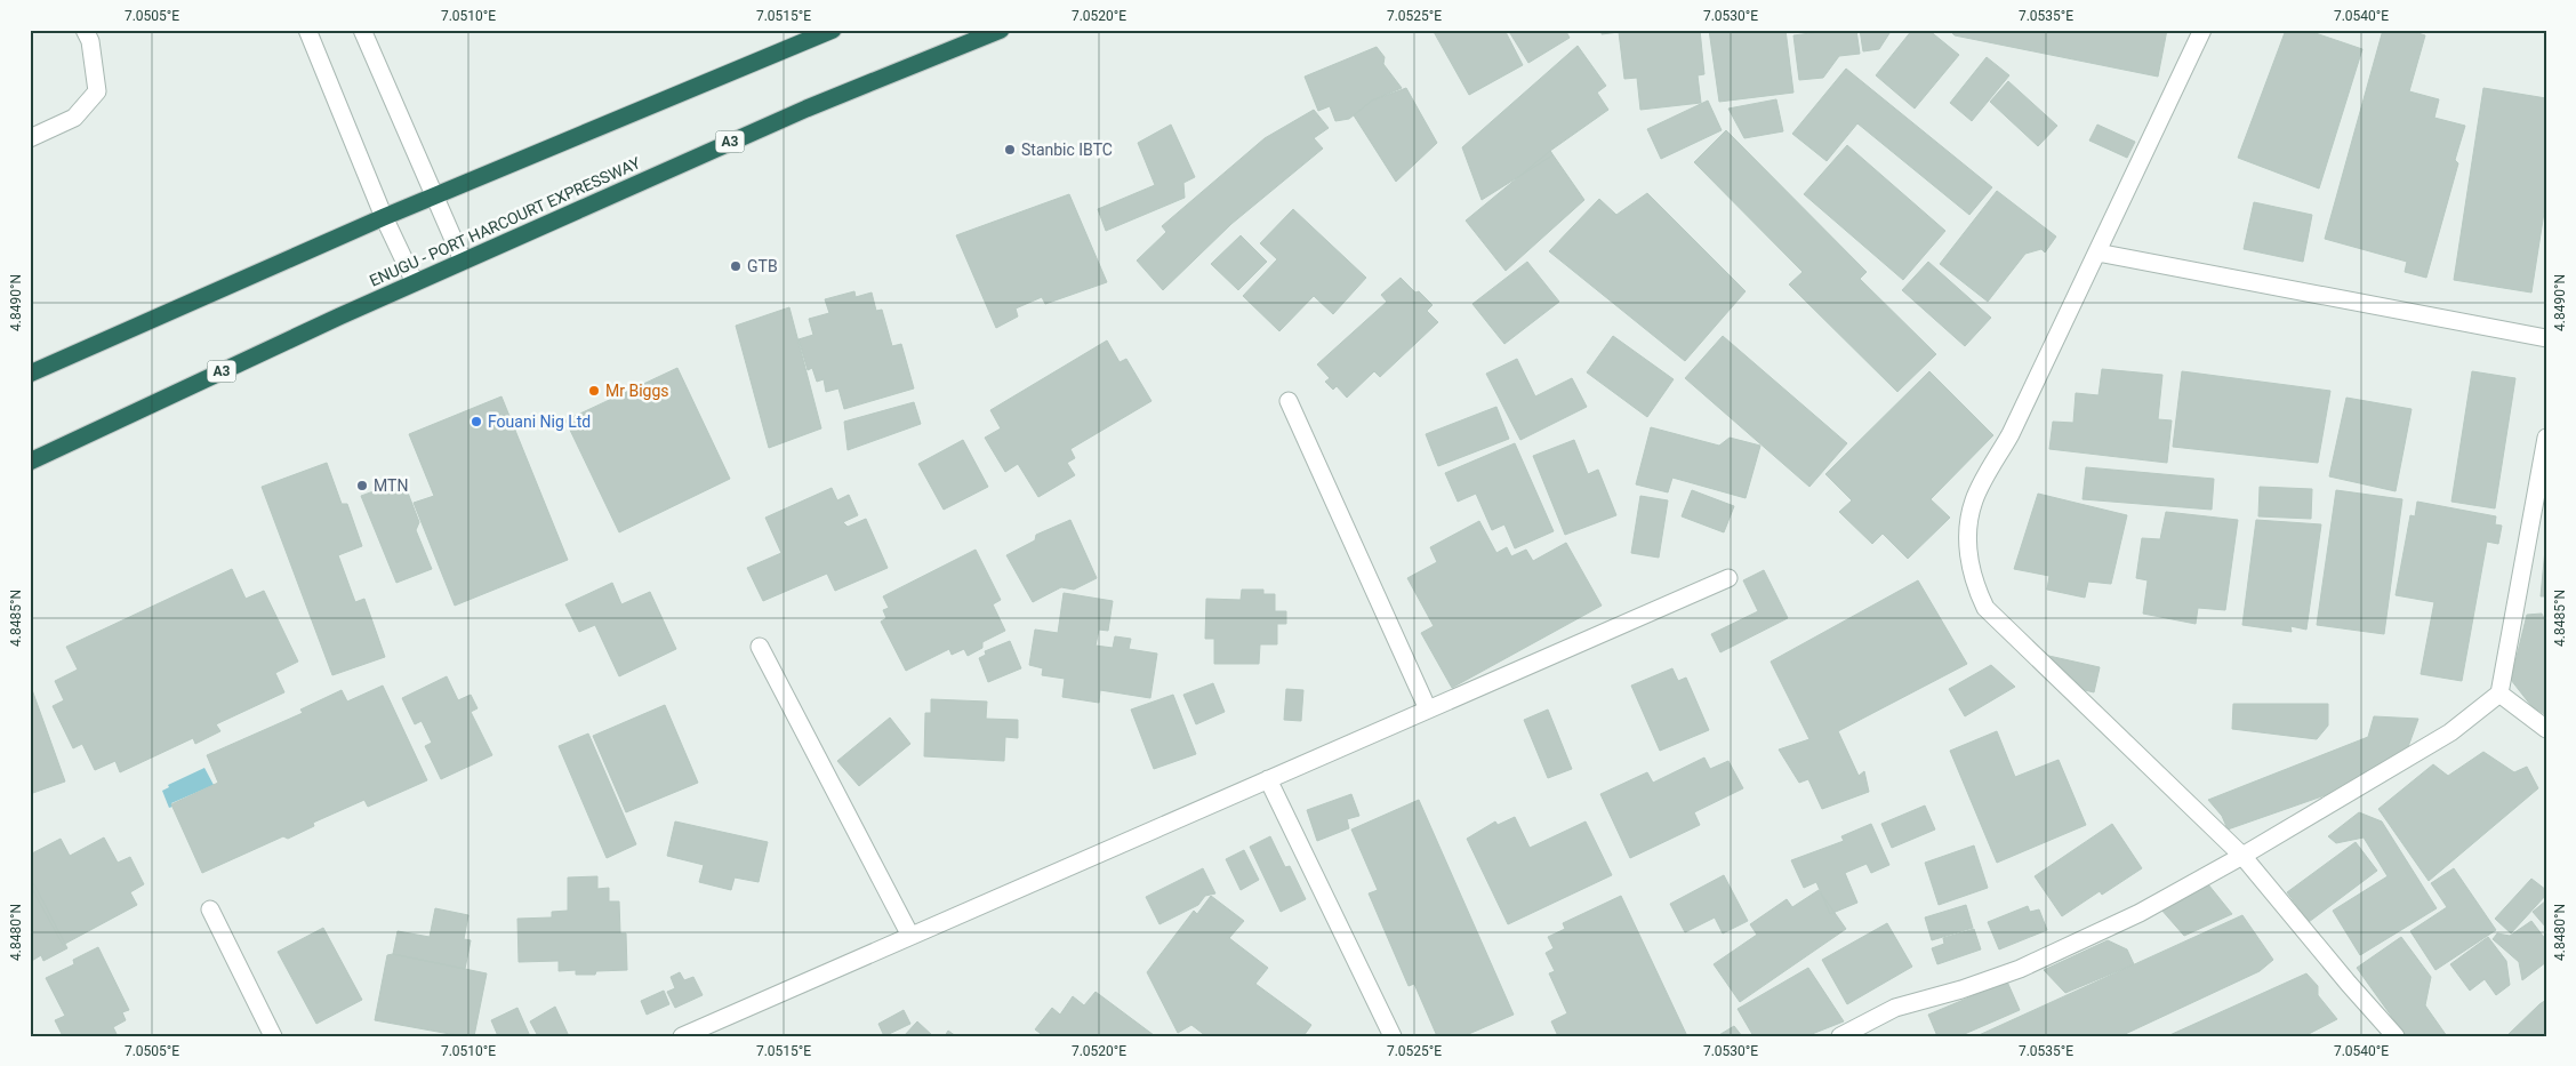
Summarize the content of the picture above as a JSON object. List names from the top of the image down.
{
  "streets": {
    "highway": ["A3", "ENUGU - PORT HARCOURT EXPRESSWAY"]
  },
  "places": [
    "Stanbic IBTC",
    "GTB",
    "Mr Biggs",
    "Fouani Nig Ltd",
    "MTN"
  ],
  "coordinates": [
    "7.0505°E",
    "7.0510°E",
    "7.0515°E",
    "7.0520°E",
    "7.0525°E",
    "7.0530°E",
    "7.0535°E",
    "7.0540°E",
    "4.8490°N",
    "4.8485°N",
    "4.8480°N"
  ]
}
